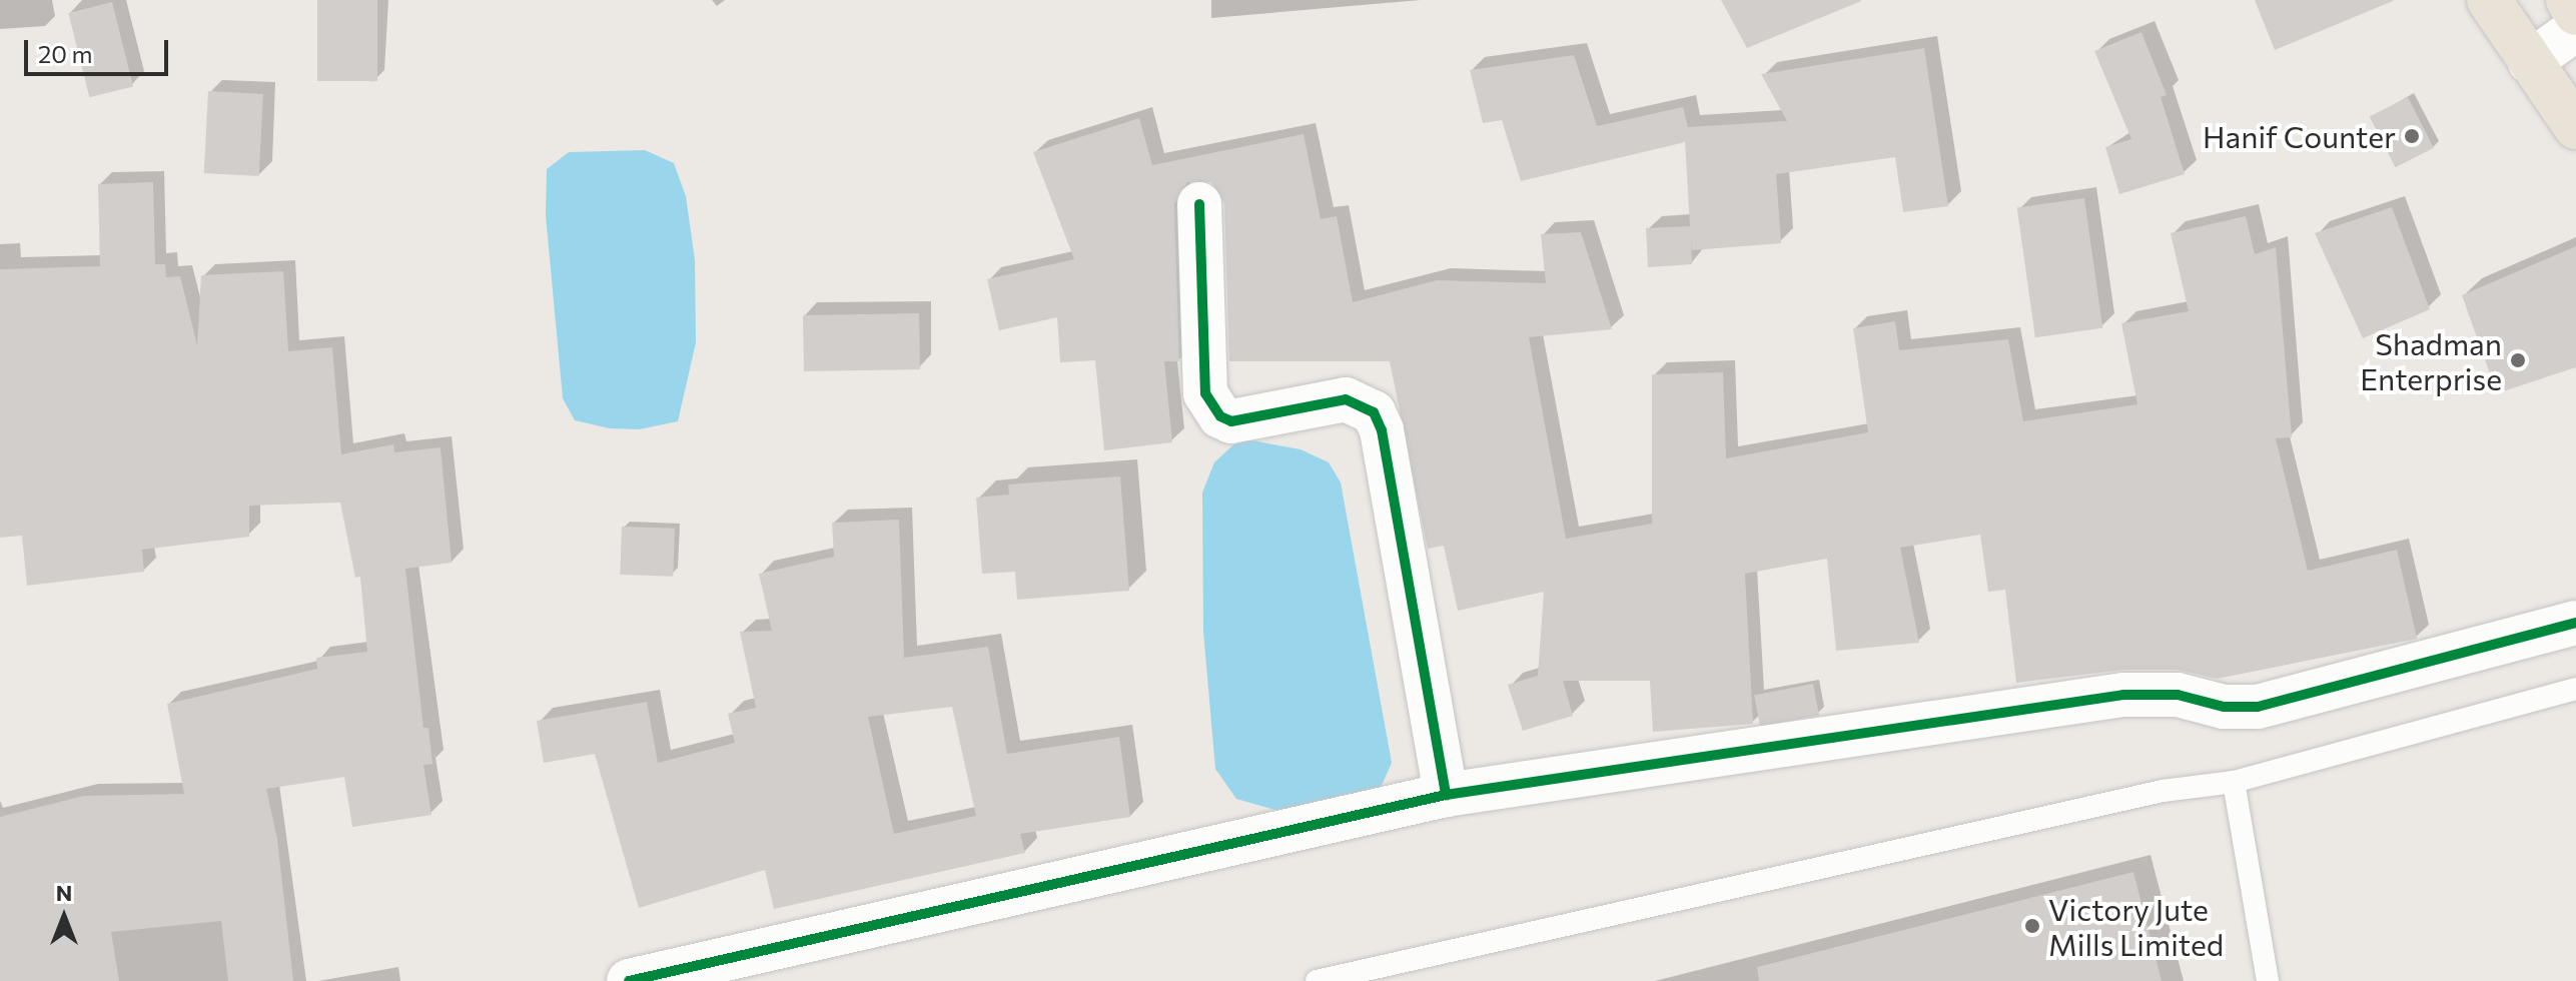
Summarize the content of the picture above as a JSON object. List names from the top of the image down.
{
  "places": ["Hanif Counter", "Shadman Enterprise", "Victory Jute Mills Limited"],
  "scale_bar": "20 m",
  "north": "top"
}
